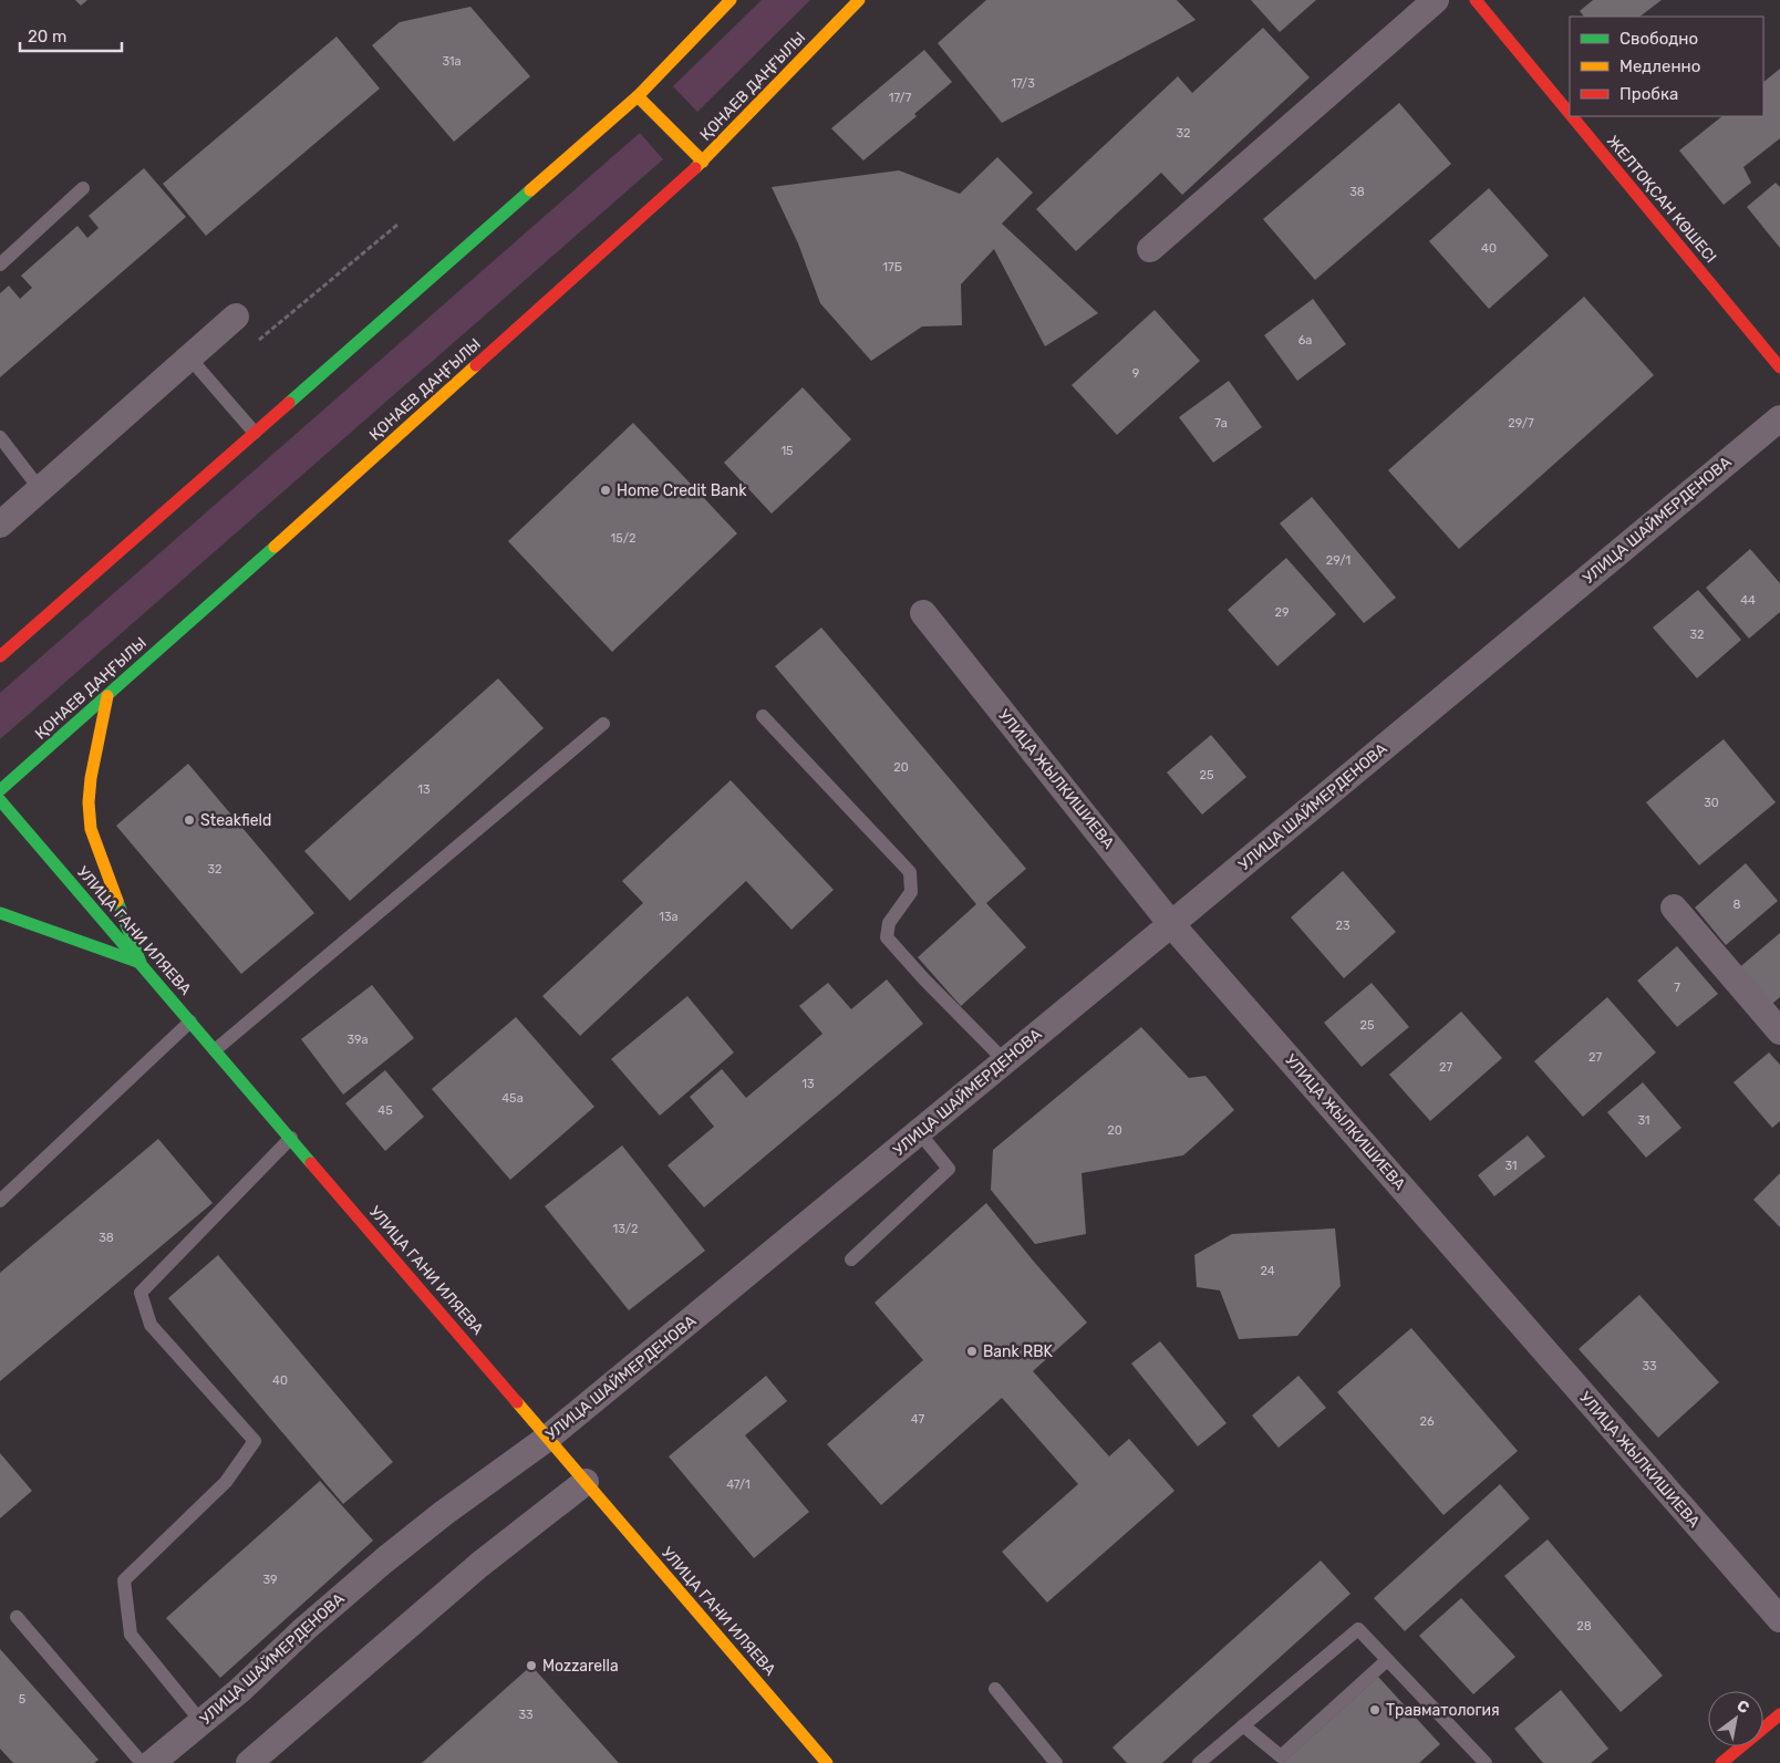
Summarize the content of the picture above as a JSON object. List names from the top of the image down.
{
  "streets": {
    "main road": ["ҚОНАЕВ ДАҢҒЫЛЫ", "ЖЕЛТОҚСАН КӨШЕСІ", "УЛИЦА ГАНИ ИЛЯЕВА"],
    "street": ["УЛИЦА ШАЙМЕРДЕНОВА", "УЛИЦА ЖЫЛКИШИЕВА"]
  },
  "crossings": [
    ["УЛИЦА ШАЙМЕРДЕНОВА", "УЛИЦА ЖЫЛКИШИЕВА"],
    ["УЛИЦА ШАЙМЕРДЕНОВА", "УЛИЦА ГАНИ ИЛЯЕВА"]
  ],
  "places": [
    "Home Credit Bank",
    "Steakfield",
    "Bank RBK",
    "Mozzarella",
    "Травматология"
  ],
  "house_numbers": [
    "31а",
    "17/3",
    "17/7",
    "32",
    "38",
    "40",
    "17Б",
    "6а",
    "9",
    "7а",
    "29/7",
    "15",
    "15/2",
    "29/1",
    "44",
    "29",
    "32",
    "20",
    "25",
    "13",
    "30",
    "32",
    "8",
    "13а",
    "23",
    "7",
    "25",
    "39а",
    "27",
    "27",
    "13",
    "45а",
    "45",
    "31",
    "20",
    "31",
    "13/2",
    "38",
    "24",
    "33",
    "40",
    "47",
    "26",
    "47/1",
    "39",
    "28",
    "5",
    "33"
  ],
  "legend": ["Свободно", "Медленно", "Пробка"],
  "scale_bar": "20 m",
  "north": "top right"
}
